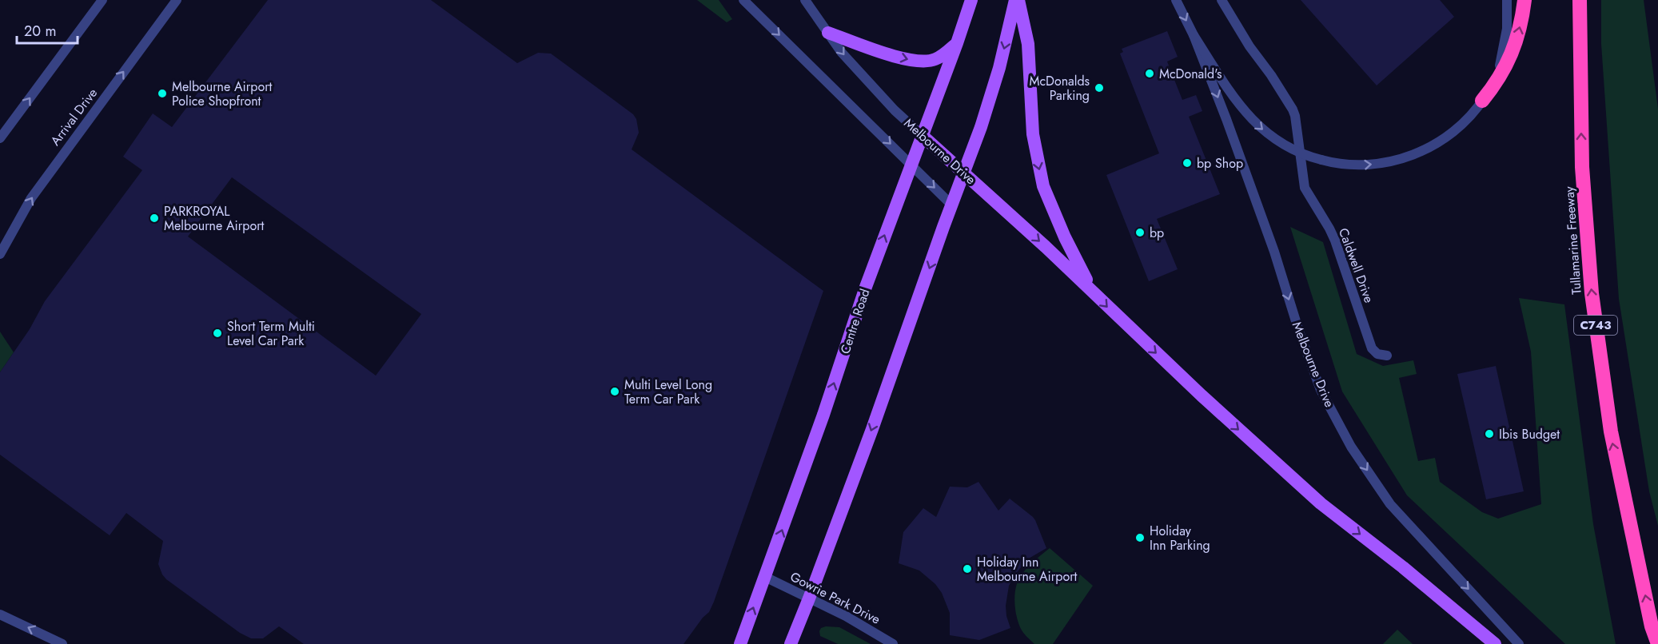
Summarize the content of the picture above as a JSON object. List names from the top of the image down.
{
  "streets": {
    "highway": ["Tullamarine Freeway", "C743"],
    "main road": ["Melbourne Drive", "Centre Road"],
    "street": ["Arrival Drive", "Caldwell Drive", "Gowrie Park Drive"]
  },
  "crossings": [
    ["Melbourne Drive", "Centre Road"],
    ["Centre Road", "Gowrie Park Drive"]
  ],
  "one_way": ["Melbourne Drive", "Tullamarine Freeway"],
  "places": [
    "McDonald's",
    "McDonalds Parking",
    "Melbourne Airport Police Shopfront",
    "bp Shop",
    "PARKROYAL Melbourne Airport",
    "bp",
    "Short Term Multi Level Car Park",
    "Multi Level Long Term Car Park",
    "Ibis Budget",
    "Holiday Inn Parking",
    "Holiday Inn Melbourne Airport"
  ],
  "scale_bar": "20 m"
}
